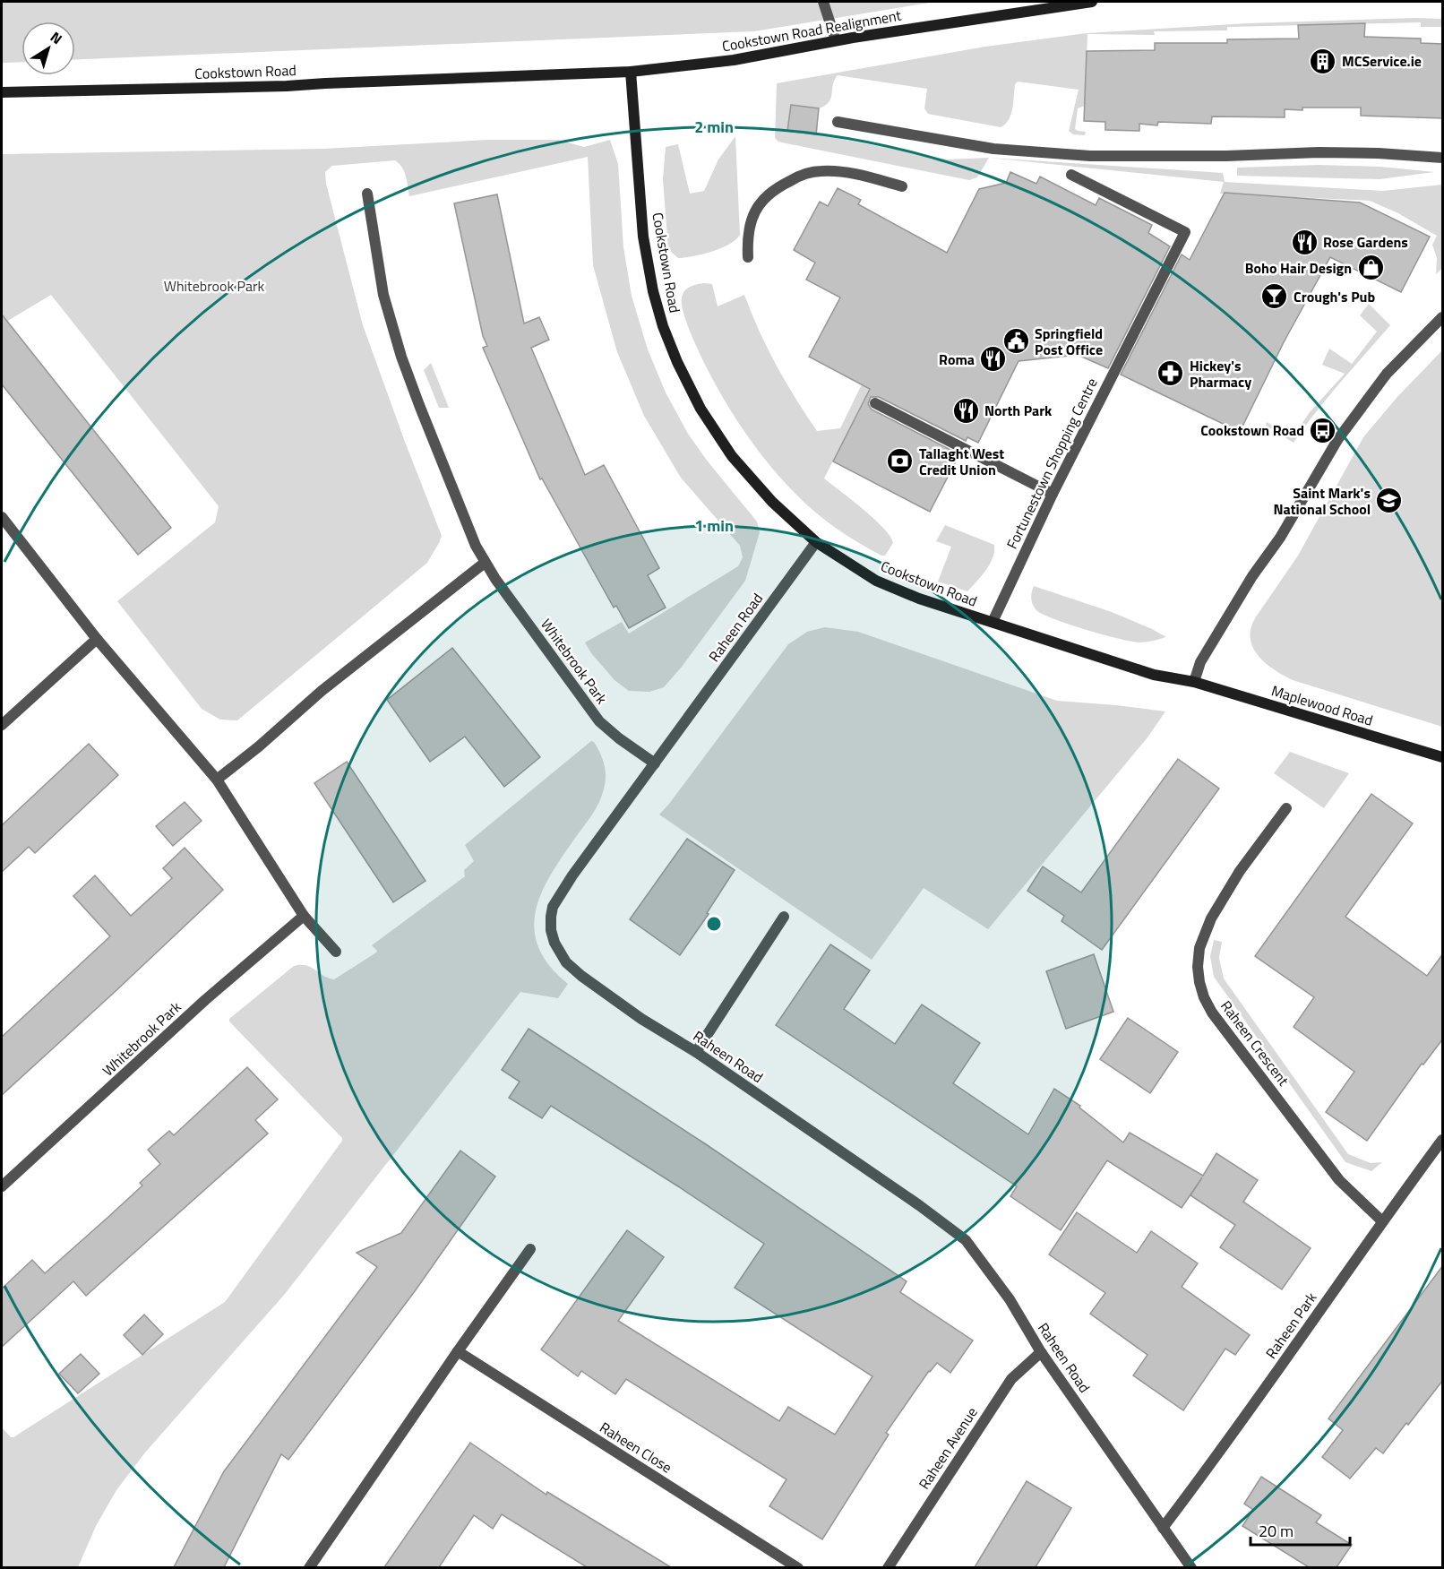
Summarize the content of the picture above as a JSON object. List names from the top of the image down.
{
  "streets": {
    "street": [
      "Cookstown Road Realignment",
      "Cookstown Road",
      "Fortunestown Shopping Centre",
      "Raheen Road",
      "Whitebrook Park",
      "Maplewood Road",
      "Raheen Crescent",
      "Raheen Park",
      "Raheen Close",
      "Raheen Avenue"
    ]
  },
  "crossings": [
    ["Cookstown Road Realignment", "Cookstown Road"],
    ["Cookstown Road", "Fortunestown Shopping Centre"],
    ["Cookstown Road", "Raheen Road"],
    ["Cookstown Road", "Maplewood Road"],
    ["Raheen Road", "Whitebrook Park"],
    ["Raheen Road", "Raheen Park"],
    ["Raheen Road", "Raheen Avenue"],
    ["Raheen Crescent", "Raheen Park"]
  ],
  "parks": ["Whitebrook Park"],
  "places": {
    "building": ["MCService.ie"],
    "restaurant": ["Rose Gardens", "Roma", "North Park"],
    "shop": ["Boho Hair Design"],
    "bar": ["Crough's Pub"],
    "public building": ["Springfield Post Office"],
    "pharmacy": ["Hickey's Pharmacy"],
    "bus stop": ["Cookstown Road"],
    "bank": ["Tallaght West Credit Union"],
    "school or university": ["Saint Mark's National School"]
  },
  "scale_bar": "20 m",
  "north": "top right",
  "rings": ["2 min", "1 min"]
}
